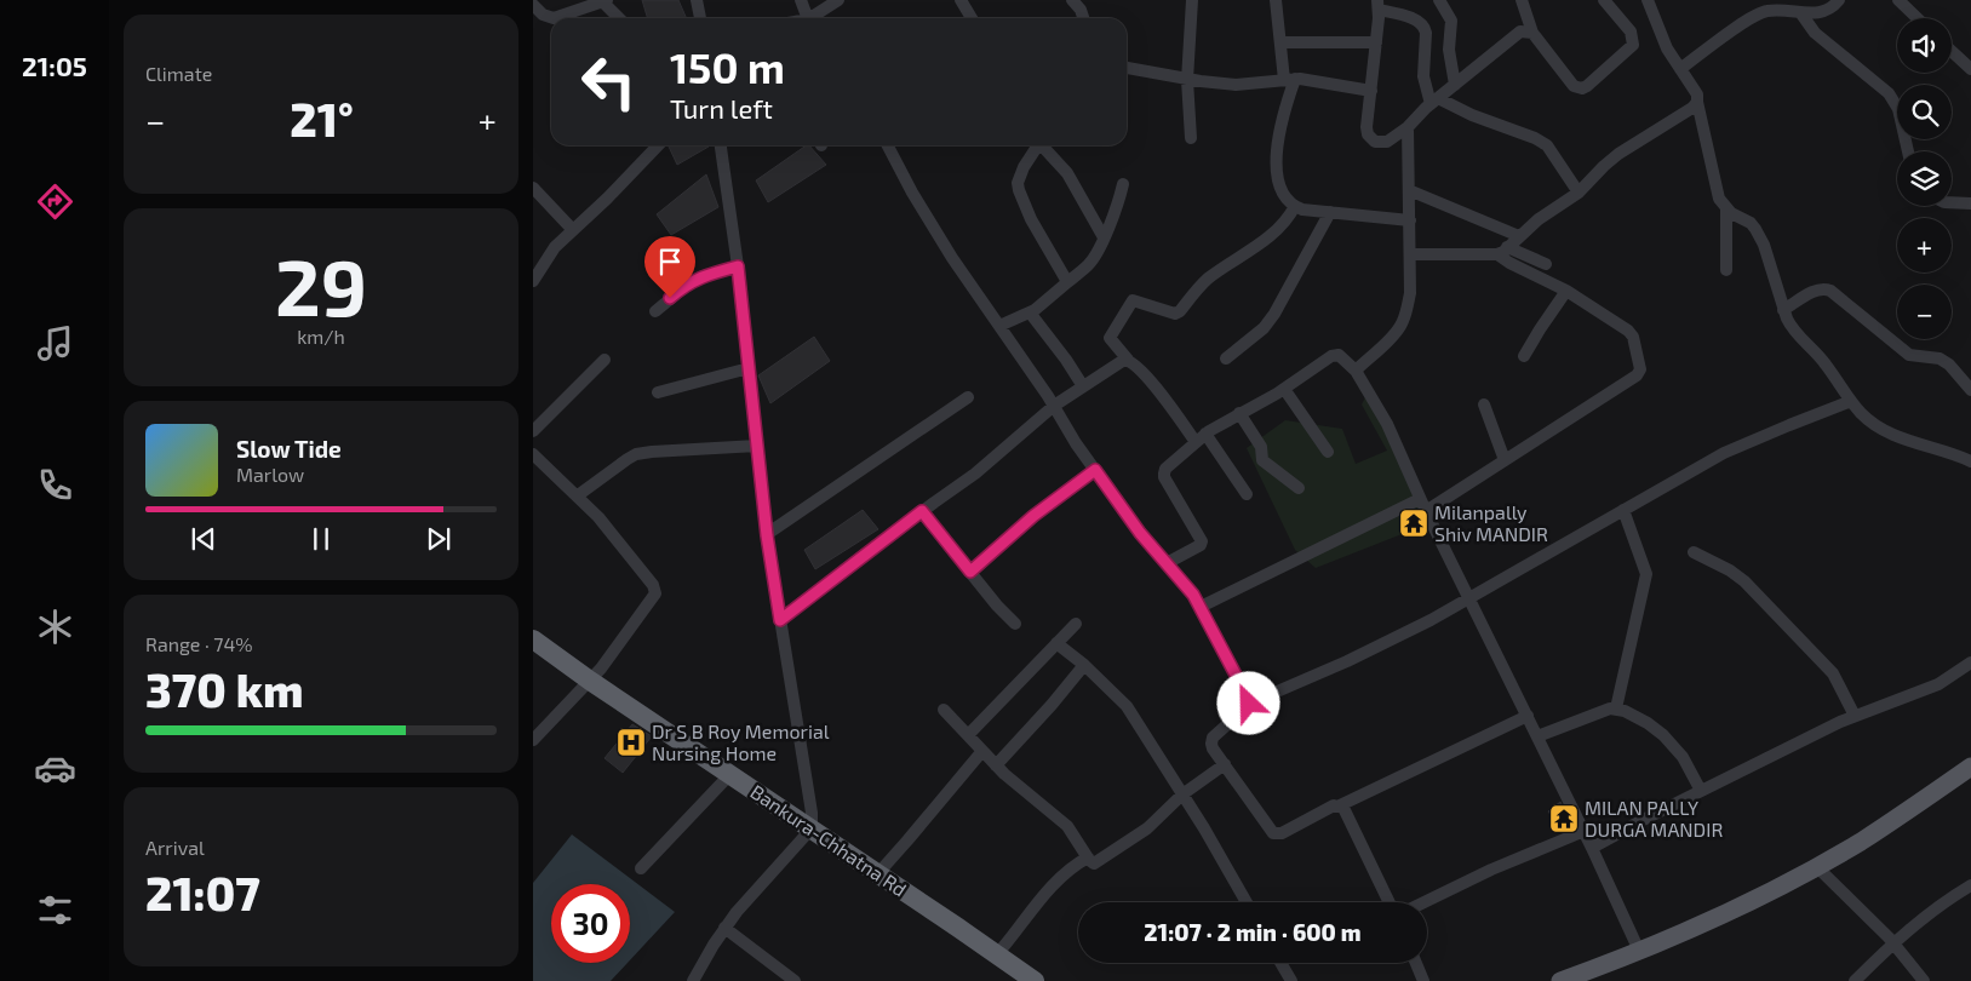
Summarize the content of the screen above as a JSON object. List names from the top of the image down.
{
  "streets": {
    "highway": ["Bankura-Chhatna Rd"]
  },
  "places": {
    "temple": ["Milanpally Shiv MANDIR", "MILAN PALLY DURGA MANDIR"],
    "hospital": ["Dr S B Roy Memorial Nursing Home"]
  },
  "page": {
    "tabs": "21:05",
    "tile": [
      "Climate",
      ["29", "km/h"],
      ["Range · 74%", "370 km"],
      ["Arrival", "21:07"]
    ],
    "map_buttons": ["+", "−"],
    "turn": ["150 m", "Turn left"],
    "heat": ["−", "21°", "+"],
    "song": ["Slow Tide", "Marlow"],
    "limit": "30",
    "trip": "21:07 · 2 min · 600 m"
  }
}
